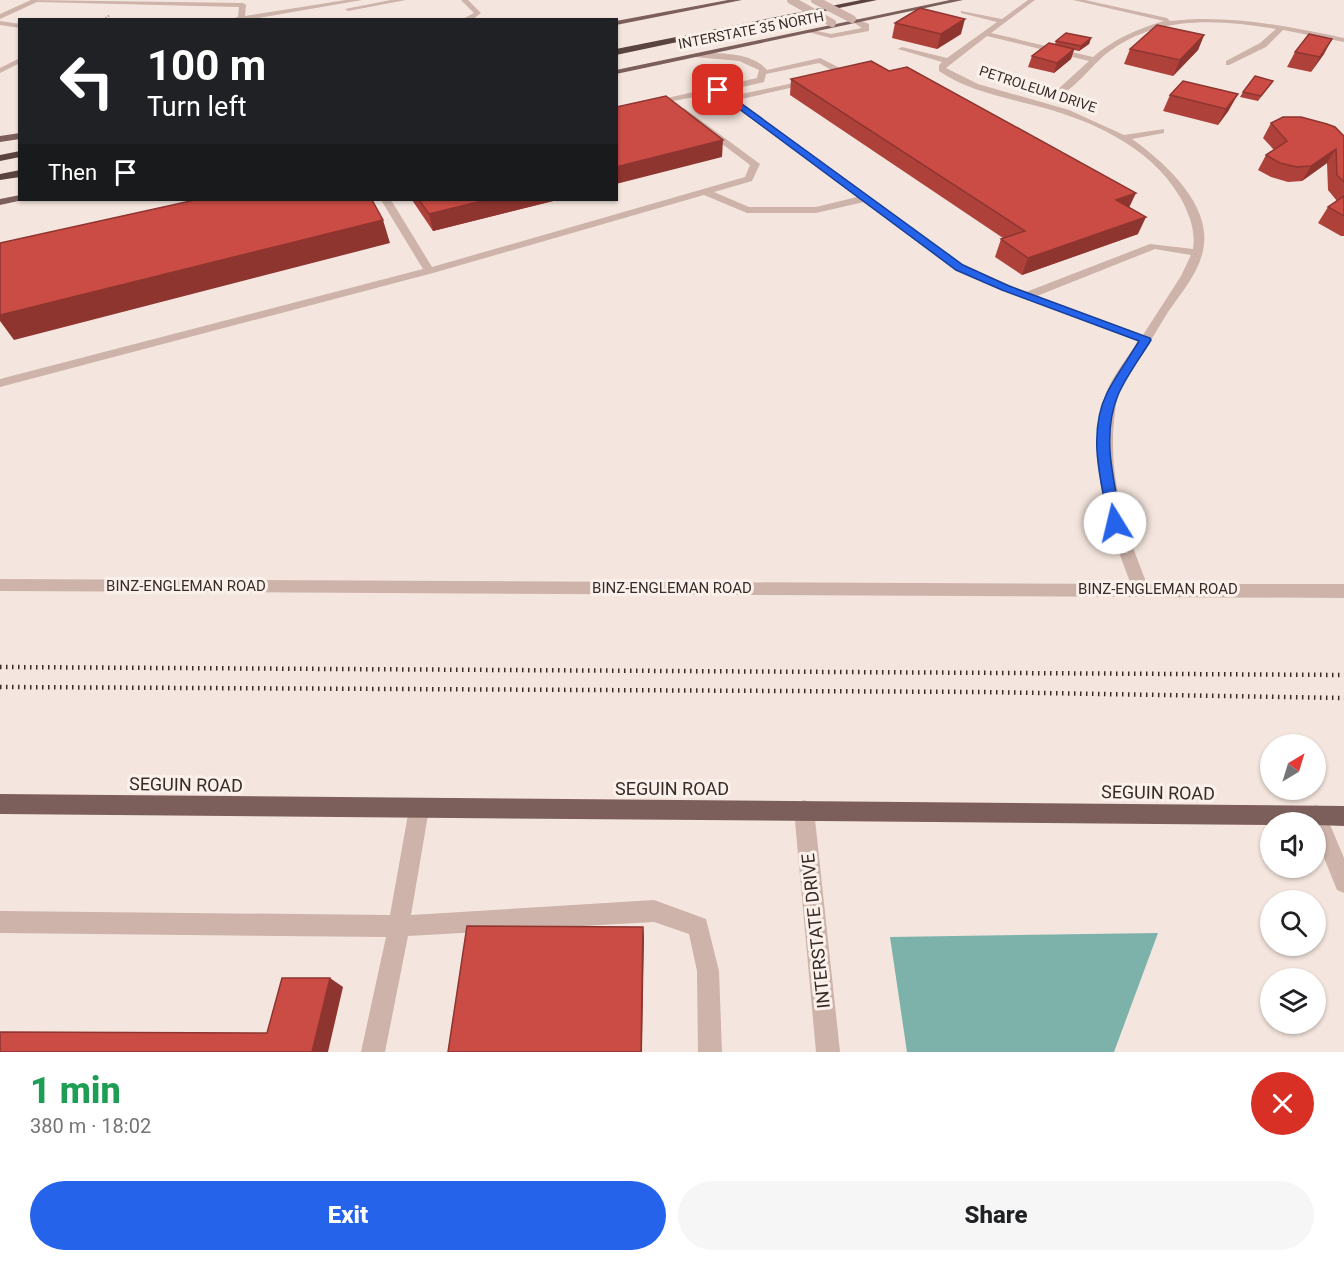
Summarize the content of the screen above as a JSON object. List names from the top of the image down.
{
  "streets": {
    "main road": ["INTERSTATE 35 NORTH", "SEGUIN ROAD"],
    "street": ["PETROLEUM DRIVE", "BINZ-ENGLEMAN ROAD", "INTERSTATE DRIVE"]
  },
  "crossings": [
    ["PETROLEUM DRIVE", "BINZ-ENGLEMAN ROAD"],
    ["SEGUIN ROAD", "INTERSTATE DRIVE"]
  ],
  "north": "top right",
  "page": {
    "turn": ["100 m", "Turn left"],
    "then": "Then",
    "heading": ["1 min", "380 m · 18:02"],
    "buttons": ["Exit", "Share"]
  }
}
